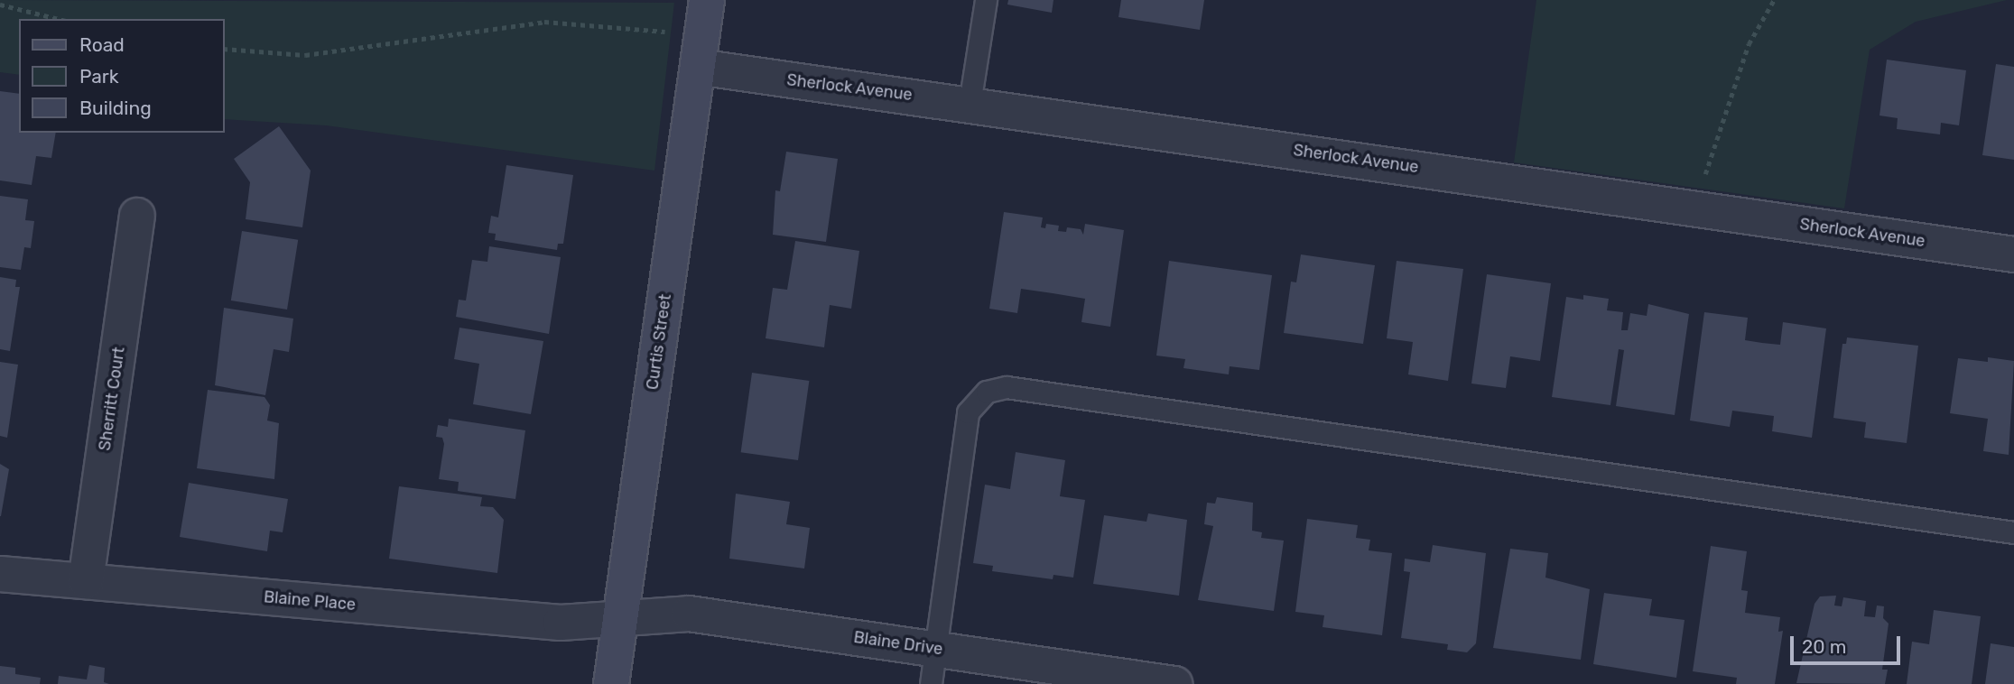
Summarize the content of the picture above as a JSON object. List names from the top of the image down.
{
  "streets": {
    "street": [
      "Sherlock Avenue",
      "Curtis Street",
      "Sherritt Court",
      "Blaine Place",
      "Blaine Drive"
    ]
  },
  "crossings": [
    ["Sherlock Avenue", "Curtis Street"],
    ["Curtis Street", "Blaine Place"],
    ["Curtis Street", "Blaine Drive"],
    ["Sherritt Court", "Blaine Place"],
    ["Blaine Place", "Blaine Drive"]
  ],
  "legend": ["Road", "Park", "Building"],
  "scale_bar": "20 m"
}
